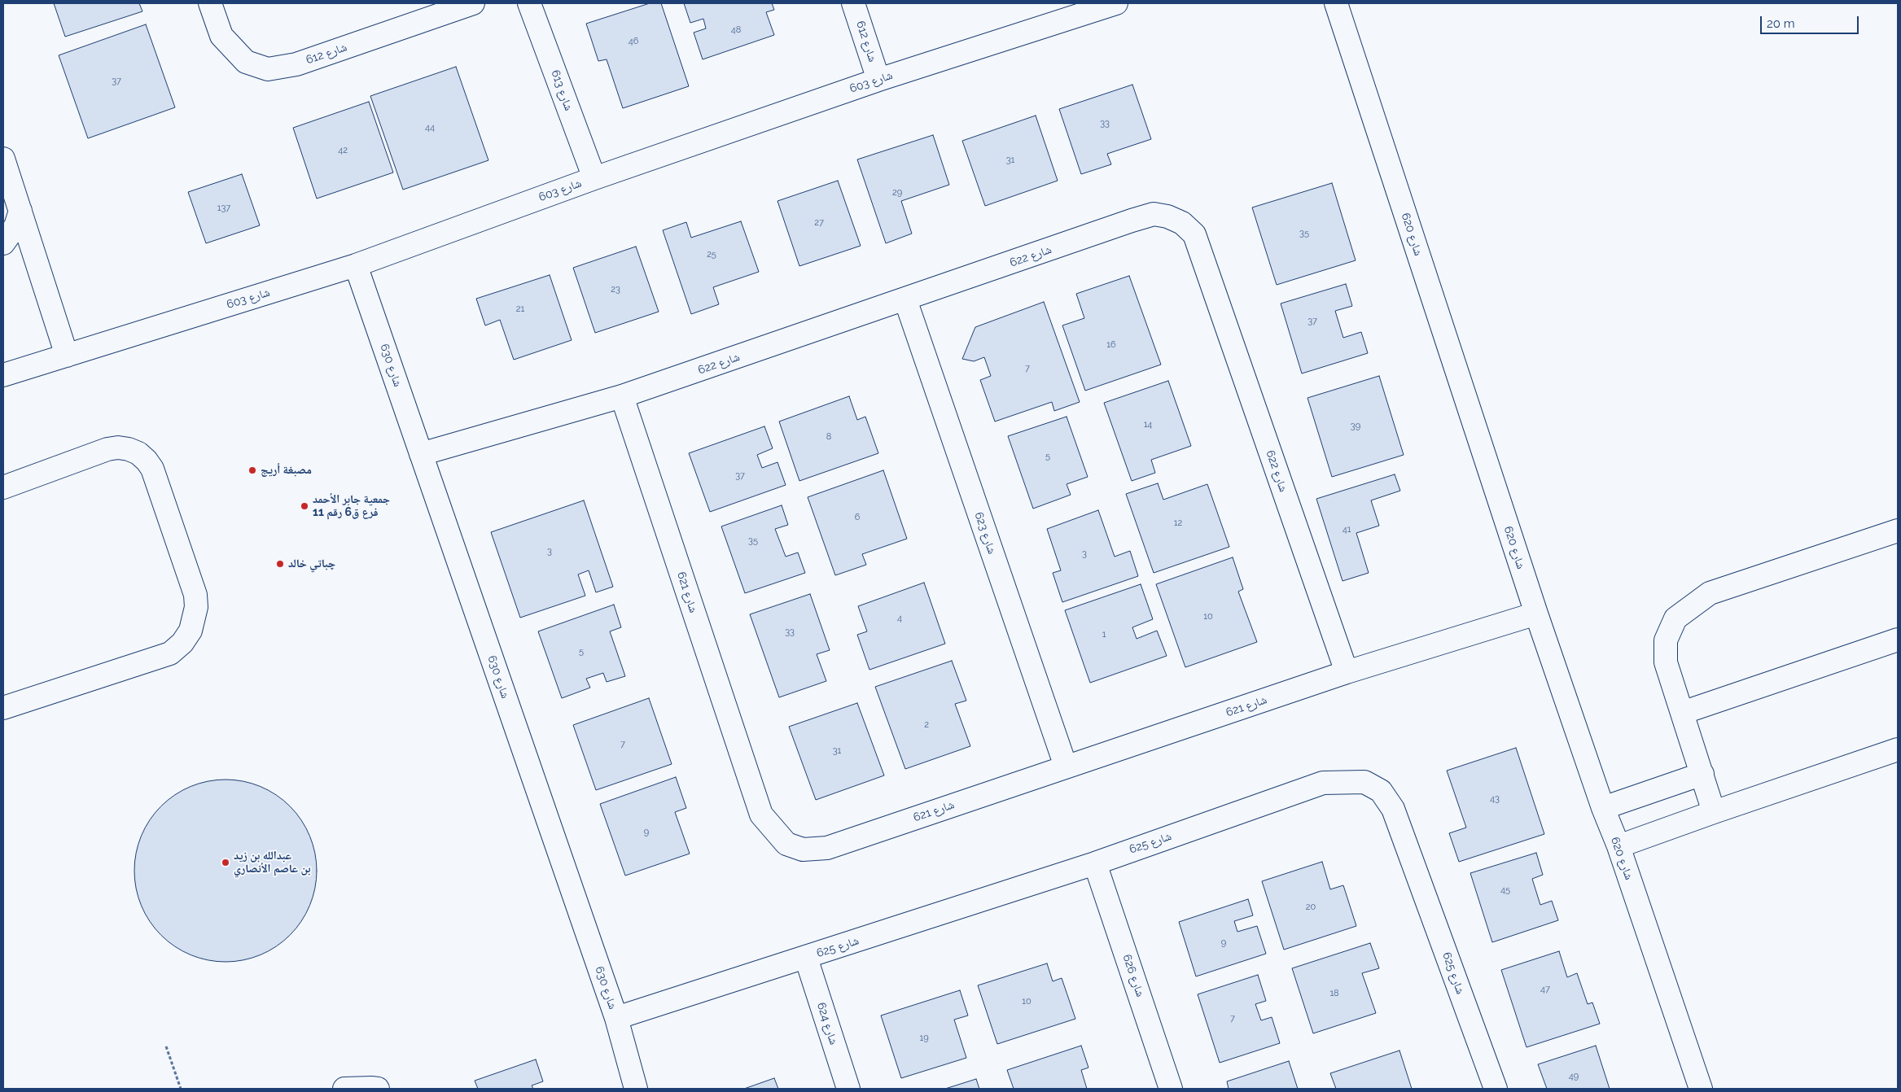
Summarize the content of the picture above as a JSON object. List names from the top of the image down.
{
  "streets": {
    "street": [
      "شارع 612",
      "شارع 603",
      "شارع 613",
      "شارع 620",
      "شارع 622",
      "شارع 630",
      "شارع 623",
      "شارع 621",
      "شارع 625",
      "شارع 626",
      "شارع 624"
    ]
  },
  "crossings": [
    ["شارع 612", "شارع 603"],
    ["شارع 603", "شارع 613"],
    ["شارع 603", "شارع 630"],
    ["شارع 620", "شارع 621"],
    ["شارع 622", "شارع 630"],
    ["شارع 622", "شارع 623"],
    ["شارع 622", "شارع 621"],
    ["شارع 630", "شارع 625"],
    ["شارع 623", "شارع 621"],
    ["شارع 625", "شارع 626"],
    ["شارع 625", "شارع 624"]
  ],
  "places": [
    "مصبغة أريج",
    "جمعية جابر الأحمد فرع ق6 رقم 11",
    "چباتي خالد",
    "عبدالله بن زيد بن عاصم الأنصاري"
  ],
  "house_numbers": [
    "48",
    "46",
    "37",
    "33",
    "44",
    "42",
    "31",
    "29",
    "137",
    "27",
    "35",
    "25",
    "23",
    "21",
    "37",
    "16",
    "7",
    "14",
    "39",
    "8",
    "5",
    "37",
    "6",
    "12",
    "41",
    "35",
    "3",
    "3",
    "10",
    "4",
    "33",
    "1",
    "5",
    "2",
    "7",
    "31",
    "43",
    "9",
    "45",
    "20",
    "9",
    "47",
    "18",
    "10",
    "7",
    "19",
    "49"
  ],
  "scale_bar": "20 m"
}
